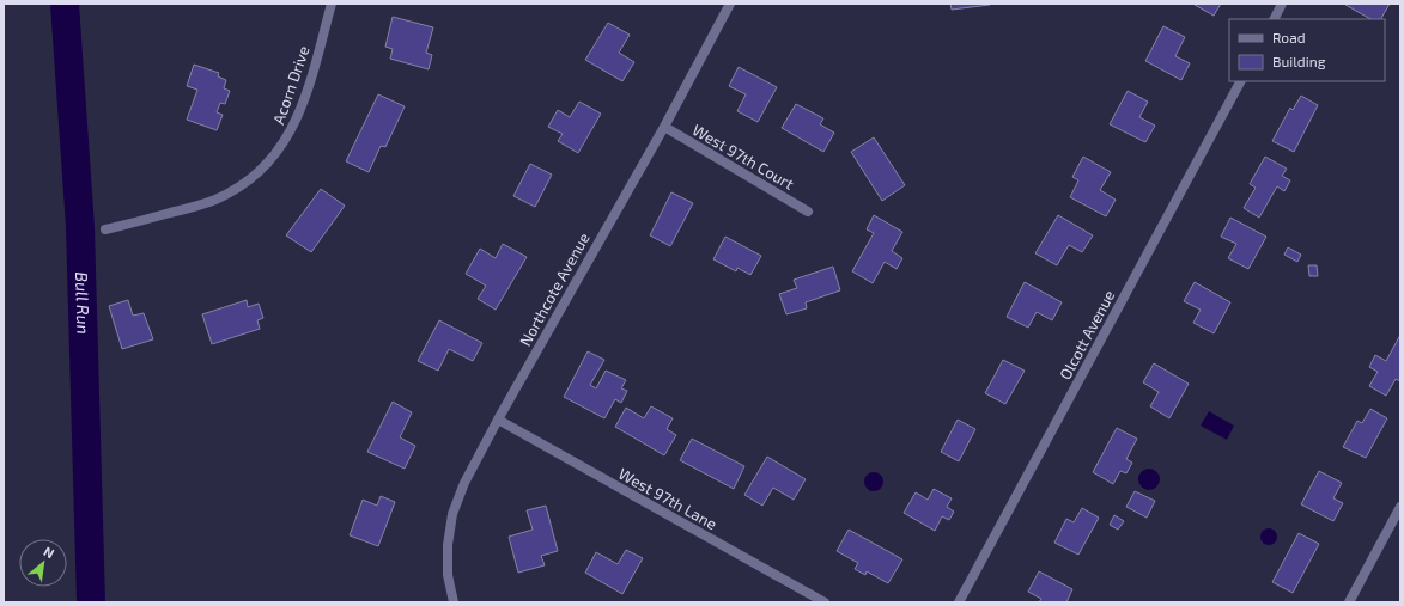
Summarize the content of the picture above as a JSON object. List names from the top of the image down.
{
  "streets": {
    "street": [
      "Acorn Drive",
      "West 97th Court",
      "Northcote Avenue",
      "Olcott Avenue",
      "West 97th Lane"
    ]
  },
  "crossings": [
    ["West 97th Court", "Northcote Avenue"],
    ["Northcote Avenue", "West 97th Lane"]
  ],
  "water": ["Bull Run"],
  "legend": ["Road", "Building"],
  "north": "top right"
}
